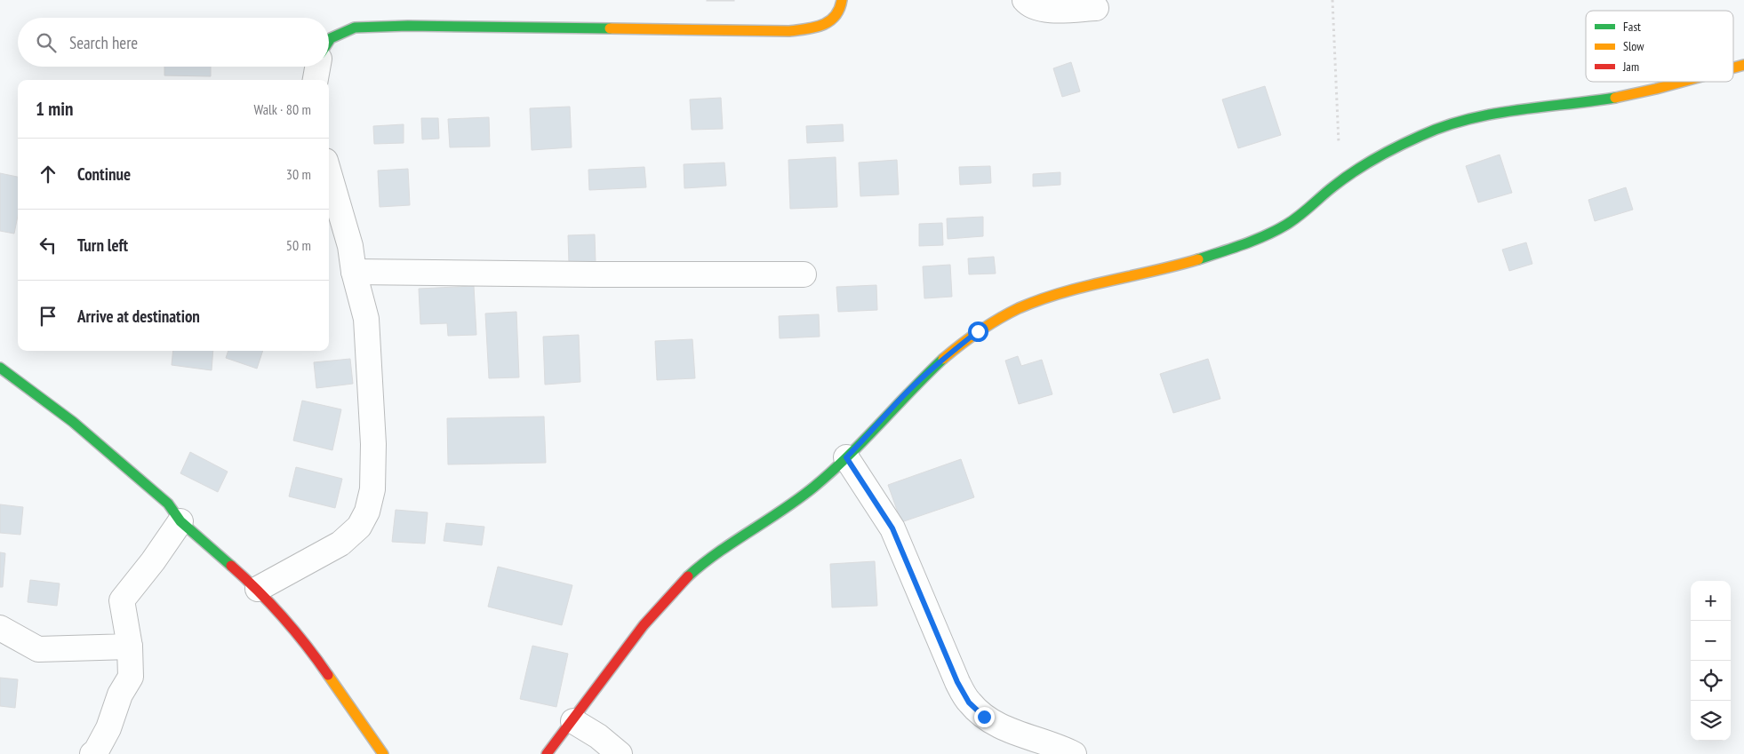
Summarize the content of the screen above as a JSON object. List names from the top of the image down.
{
  "legend": ["Fast", "Slow", "Jam"],
  "page": {
    "search": "Search here",
    "heading": ["1 min", "Walk · 80 m"],
    "list": [
      ["Continue", "30 m"],
      ["Turn left", "50 m"],
      "Arrive at destination"
    ],
    "map_buttons": ["+", "−"]
  }
}
